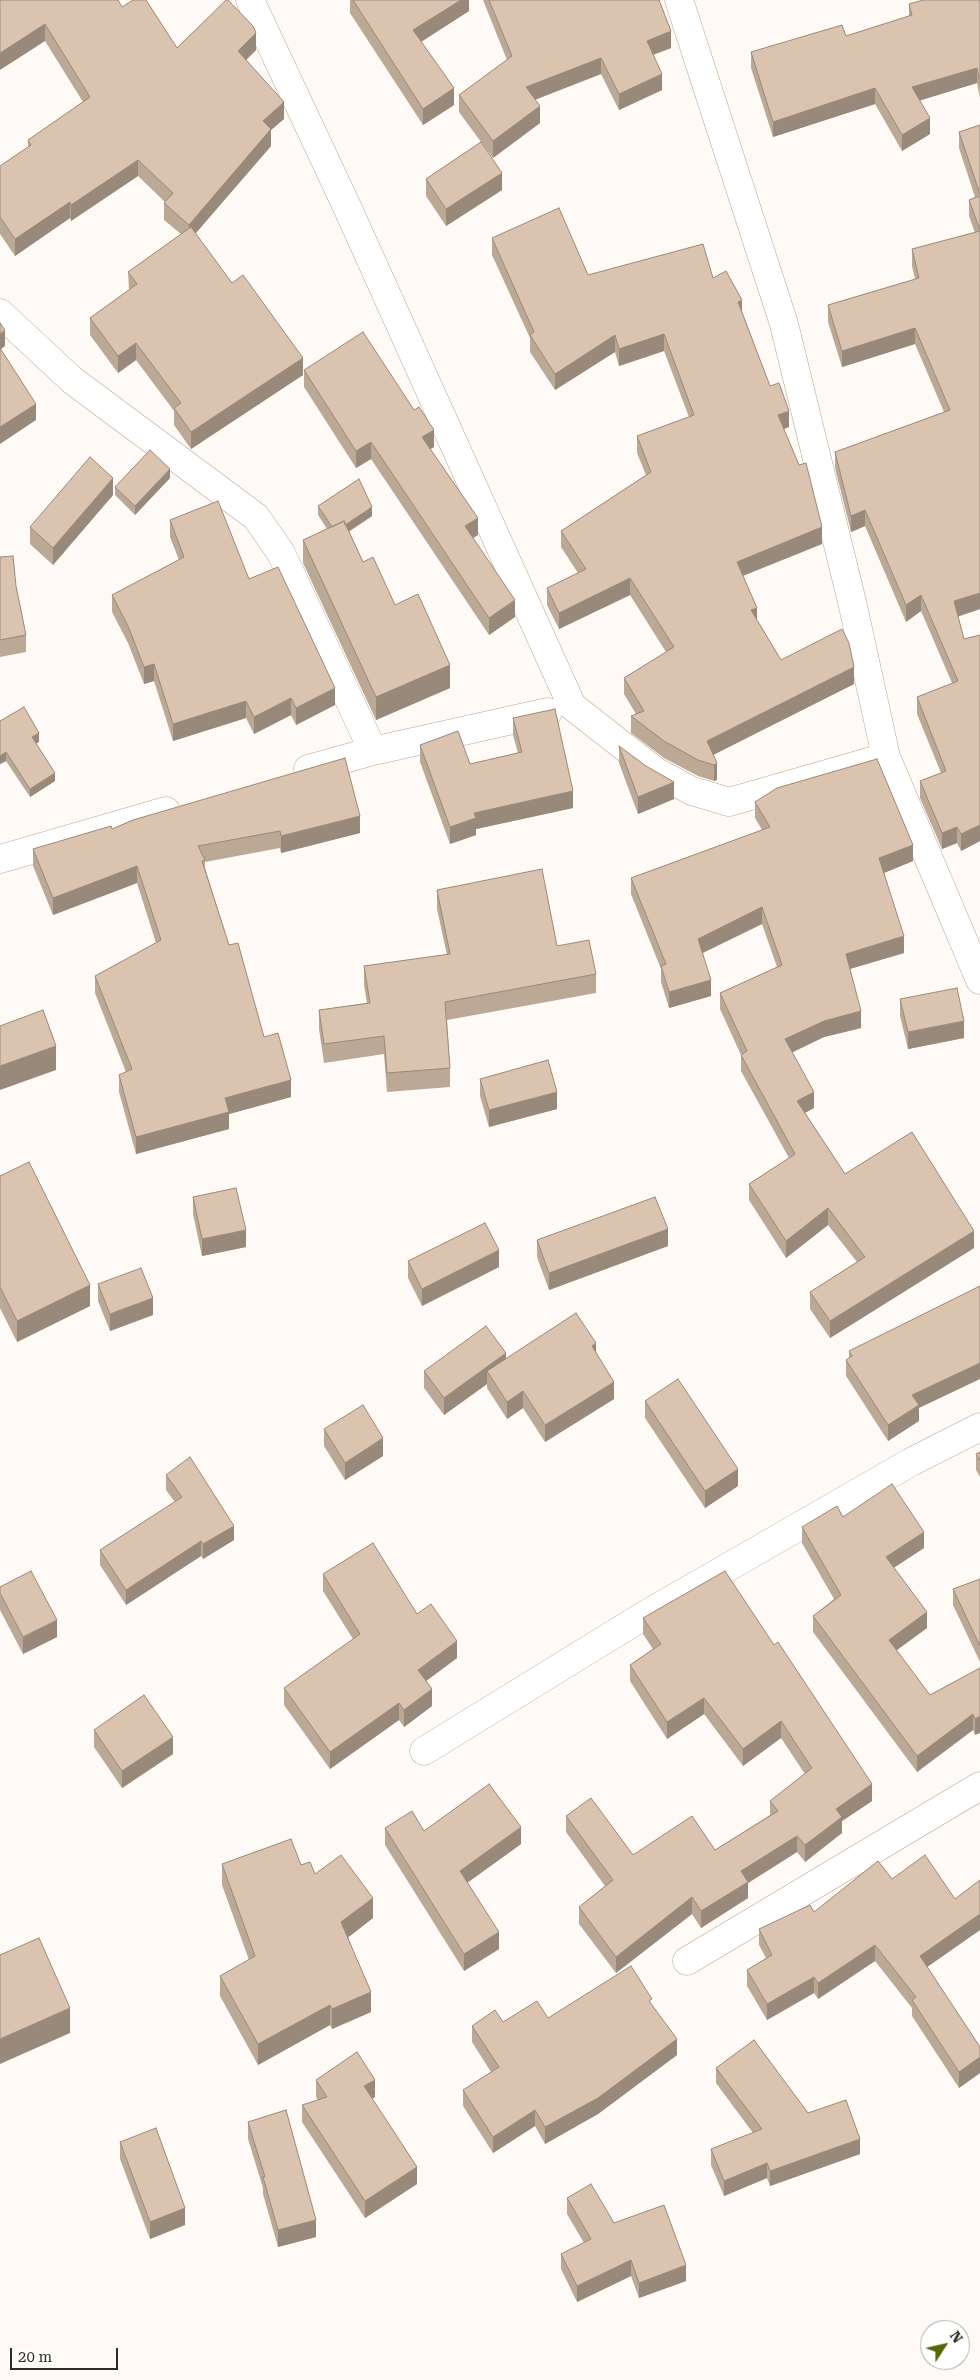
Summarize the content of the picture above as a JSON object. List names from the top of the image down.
{
  "scale_bar": "20 m",
  "north": "top right"
}
